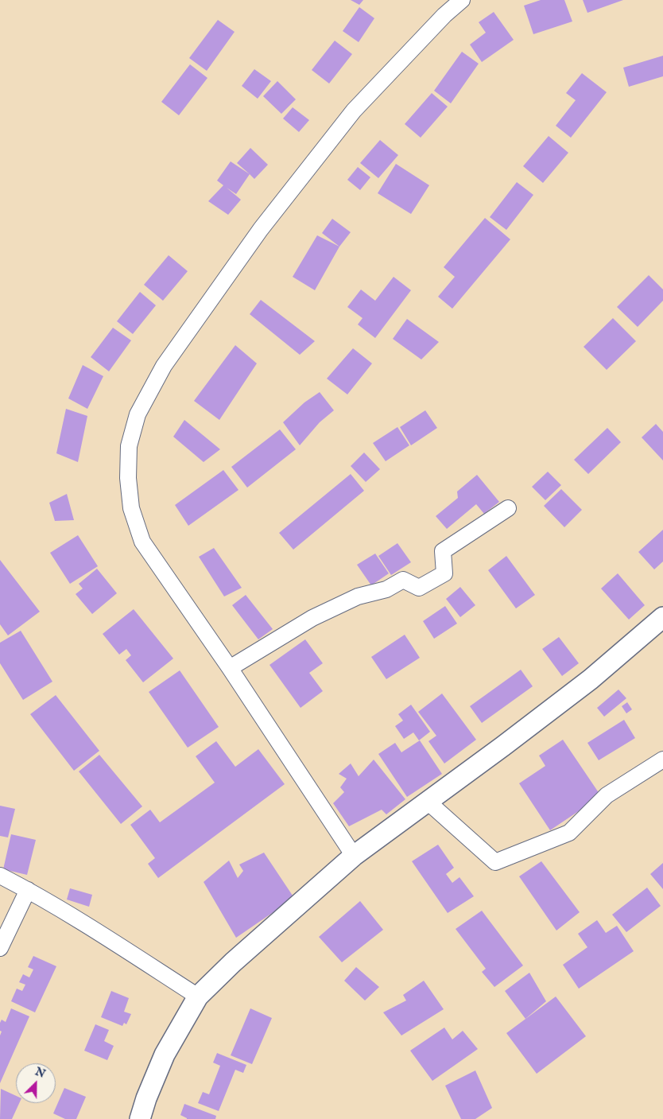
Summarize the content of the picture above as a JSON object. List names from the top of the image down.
{
  "north": "top right"
}
